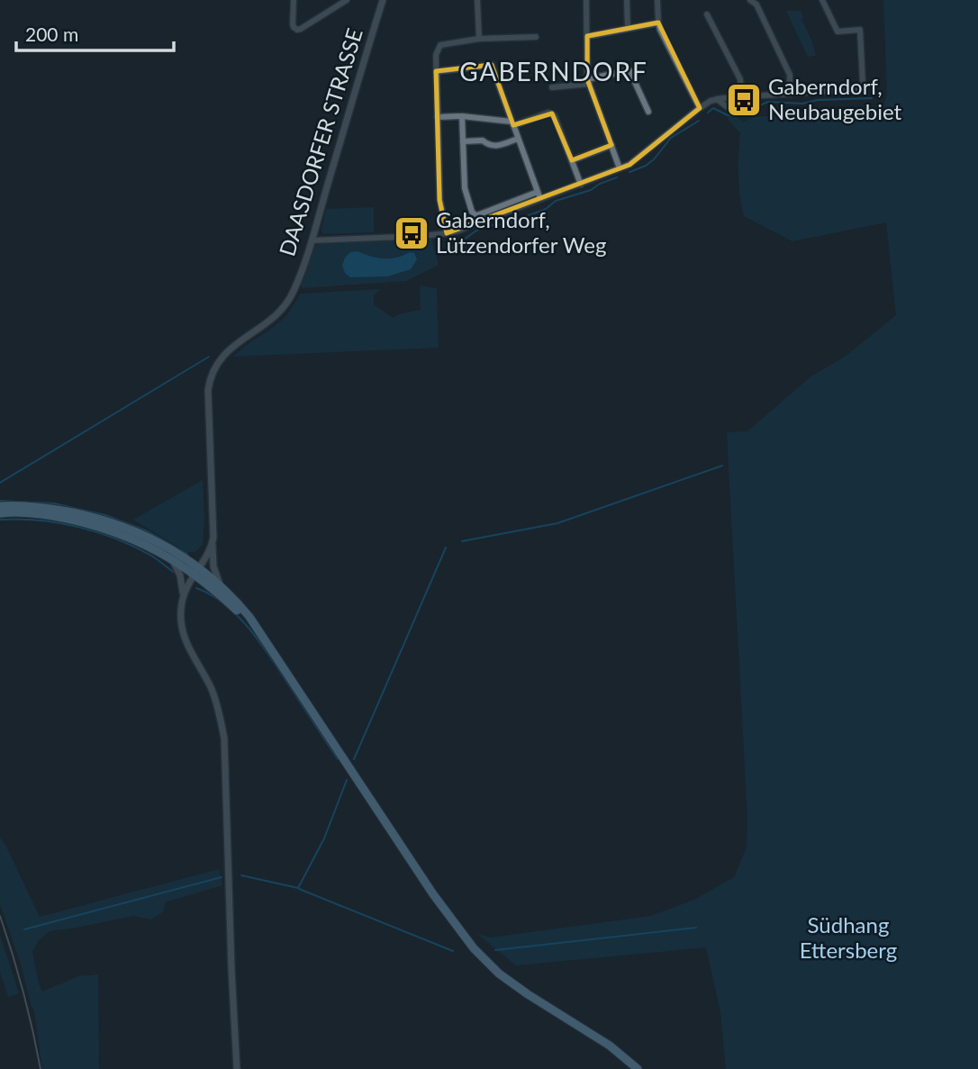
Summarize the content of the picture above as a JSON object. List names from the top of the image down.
{
  "streets": {
    "street": ["DAASDORFER STRASSE"]
  },
  "districts": ["GABERNDORF"],
  "parks": ["Südhang Ettersberg"],
  "places": {
    "bus stop": ["Gaberndorf, Neubaugebiet", "Gaberndorf, Lützendorfer Weg"]
  },
  "scale_bar": "200 m"
}
